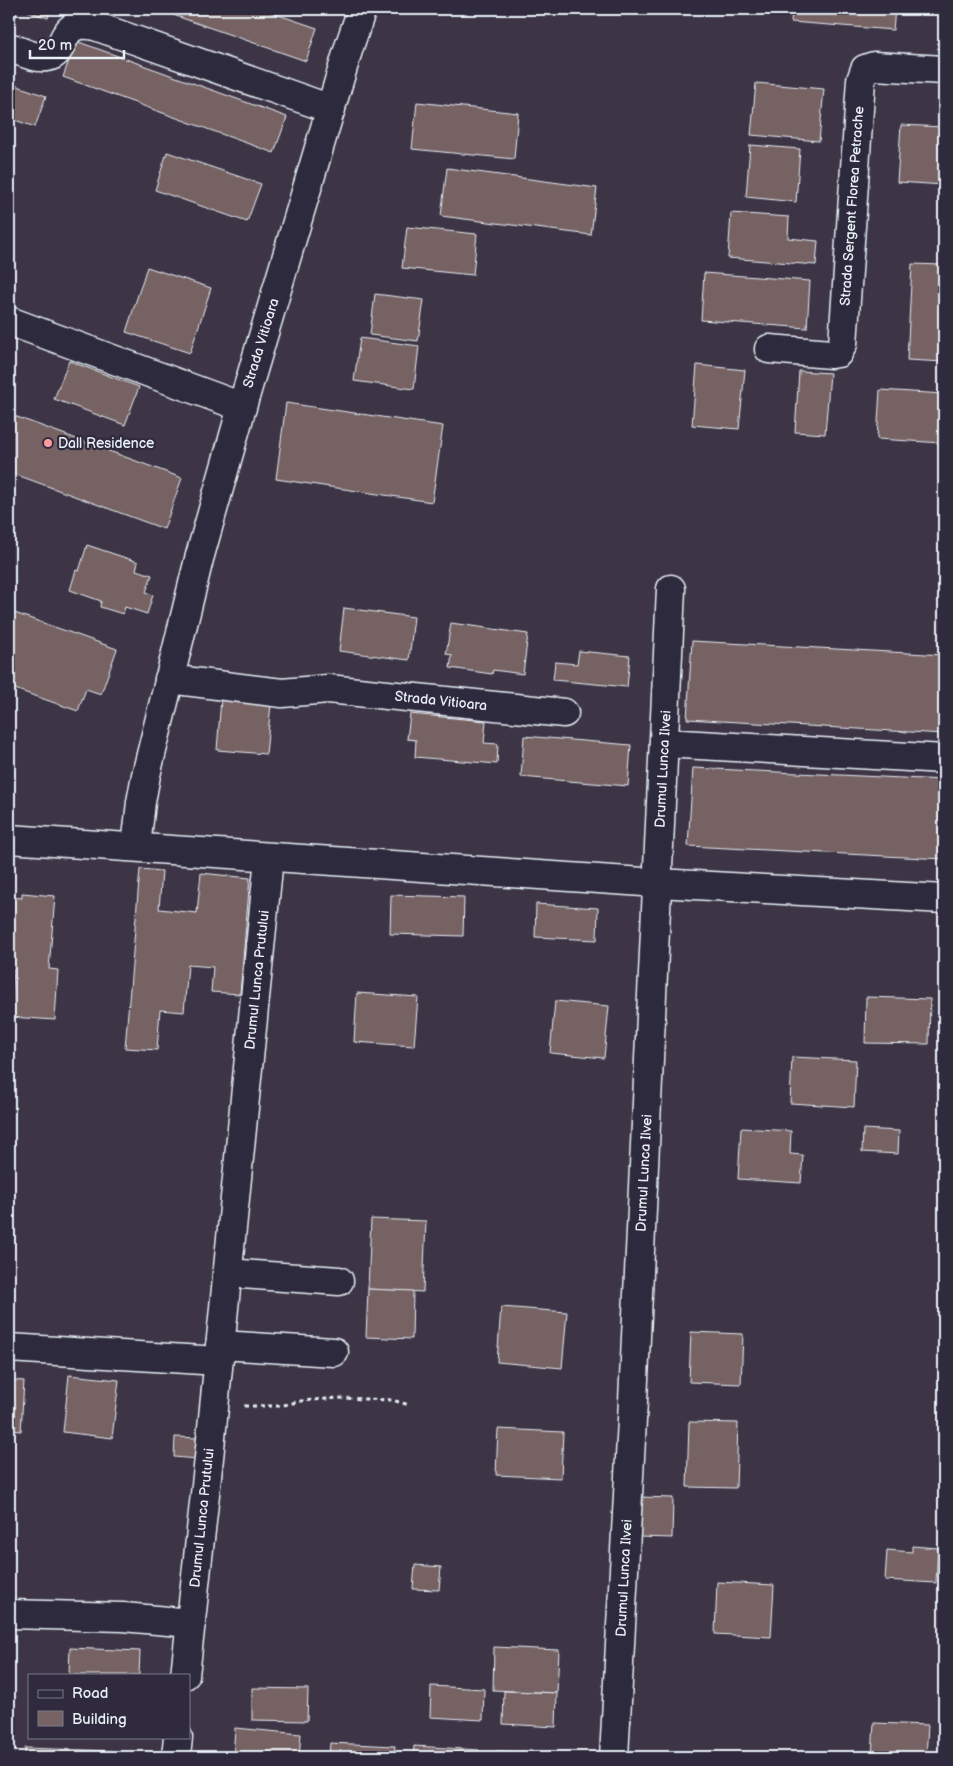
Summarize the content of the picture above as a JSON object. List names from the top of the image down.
{
  "streets": {
    "street": [
      "Strada Sergent Florea Petrache",
      "Strada Vitioara",
      "Drumul Lunca Ilvei",
      "Drumul Lunca Prutului"
    ]
  },
  "places": ["Dall Residence"],
  "legend": ["Road", "Building"],
  "scale_bar": "20 m"
}
